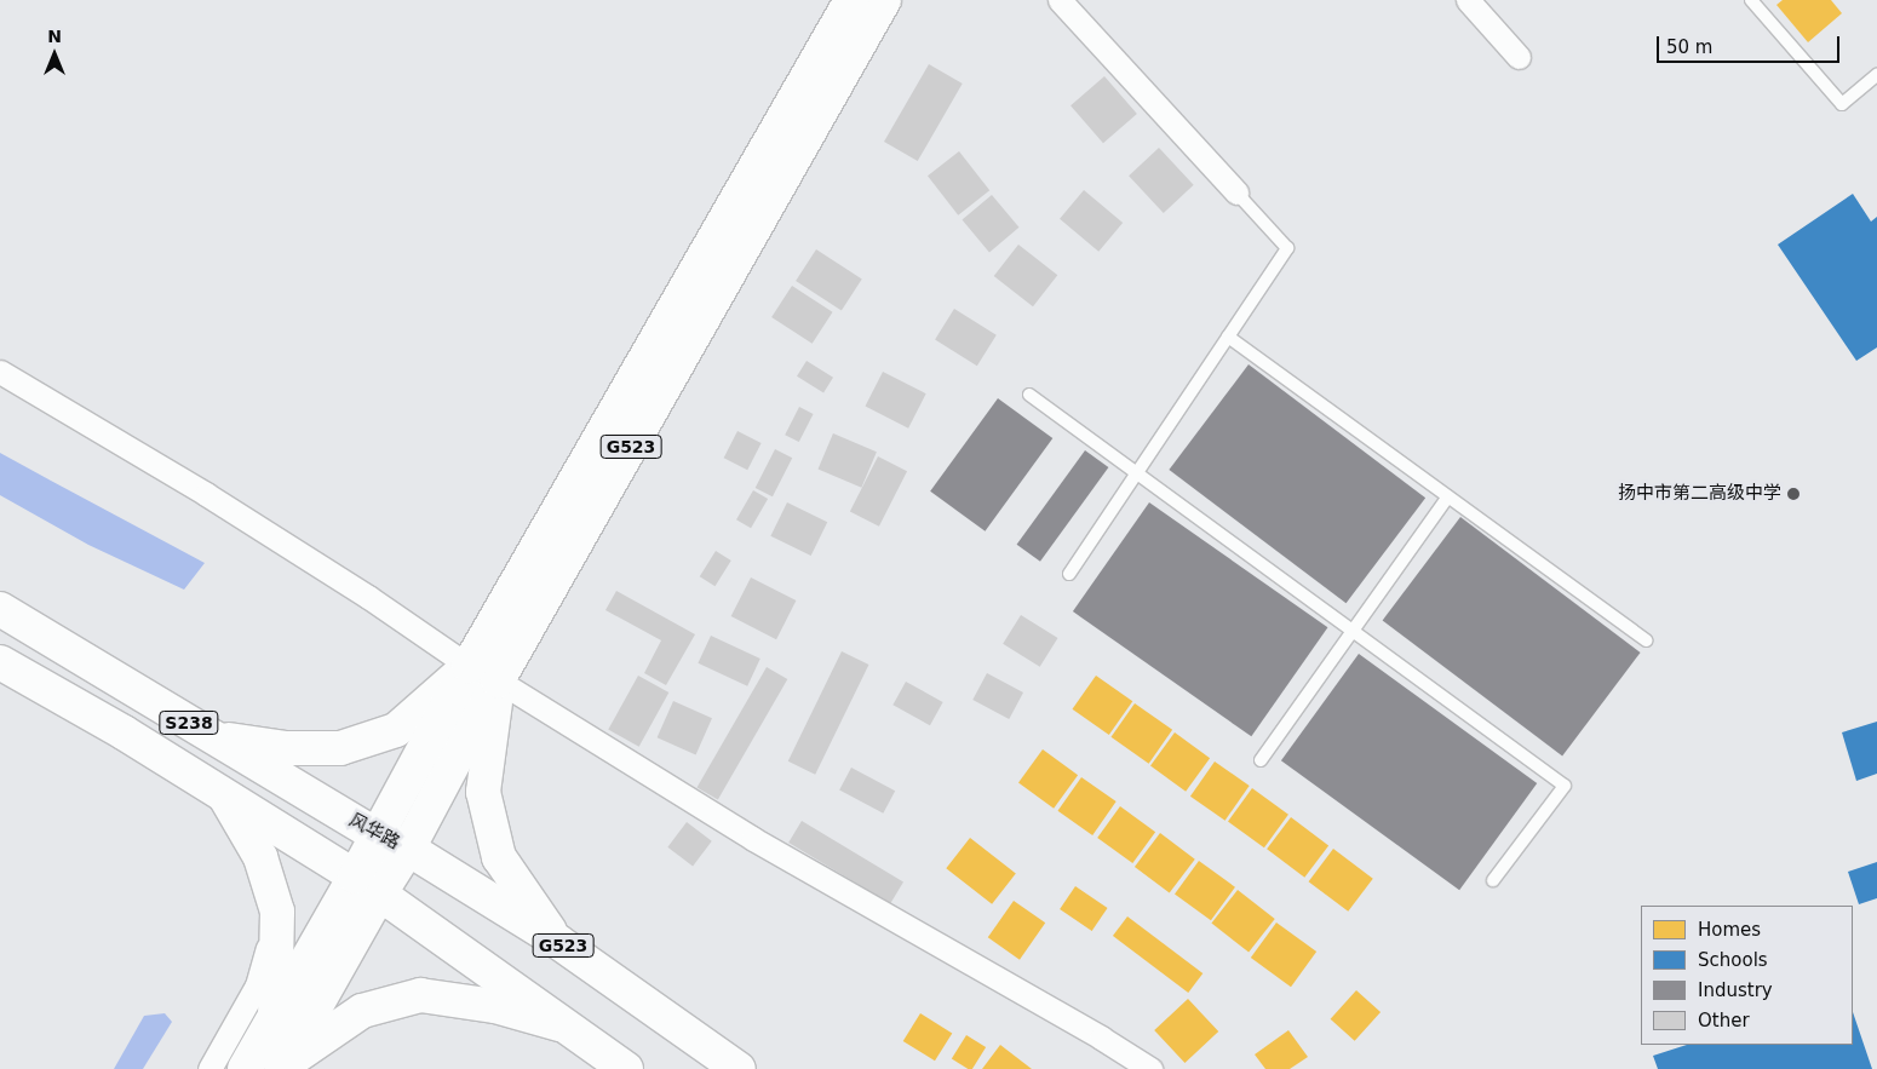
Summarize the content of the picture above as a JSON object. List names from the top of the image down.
{
  "streets": {
    "main road": ["G523", "S238", "风华路"]
  },
  "crossings": [
    ["G523", "S238"],
    ["G523", "风华路"]
  ],
  "places": ["扬中市第二高级中学"],
  "legend": [
    "Homes",
    "Schools",
    "Industry",
    "Other"
  ],
  "scale_bar": "50 m",
  "north": "top"
}
